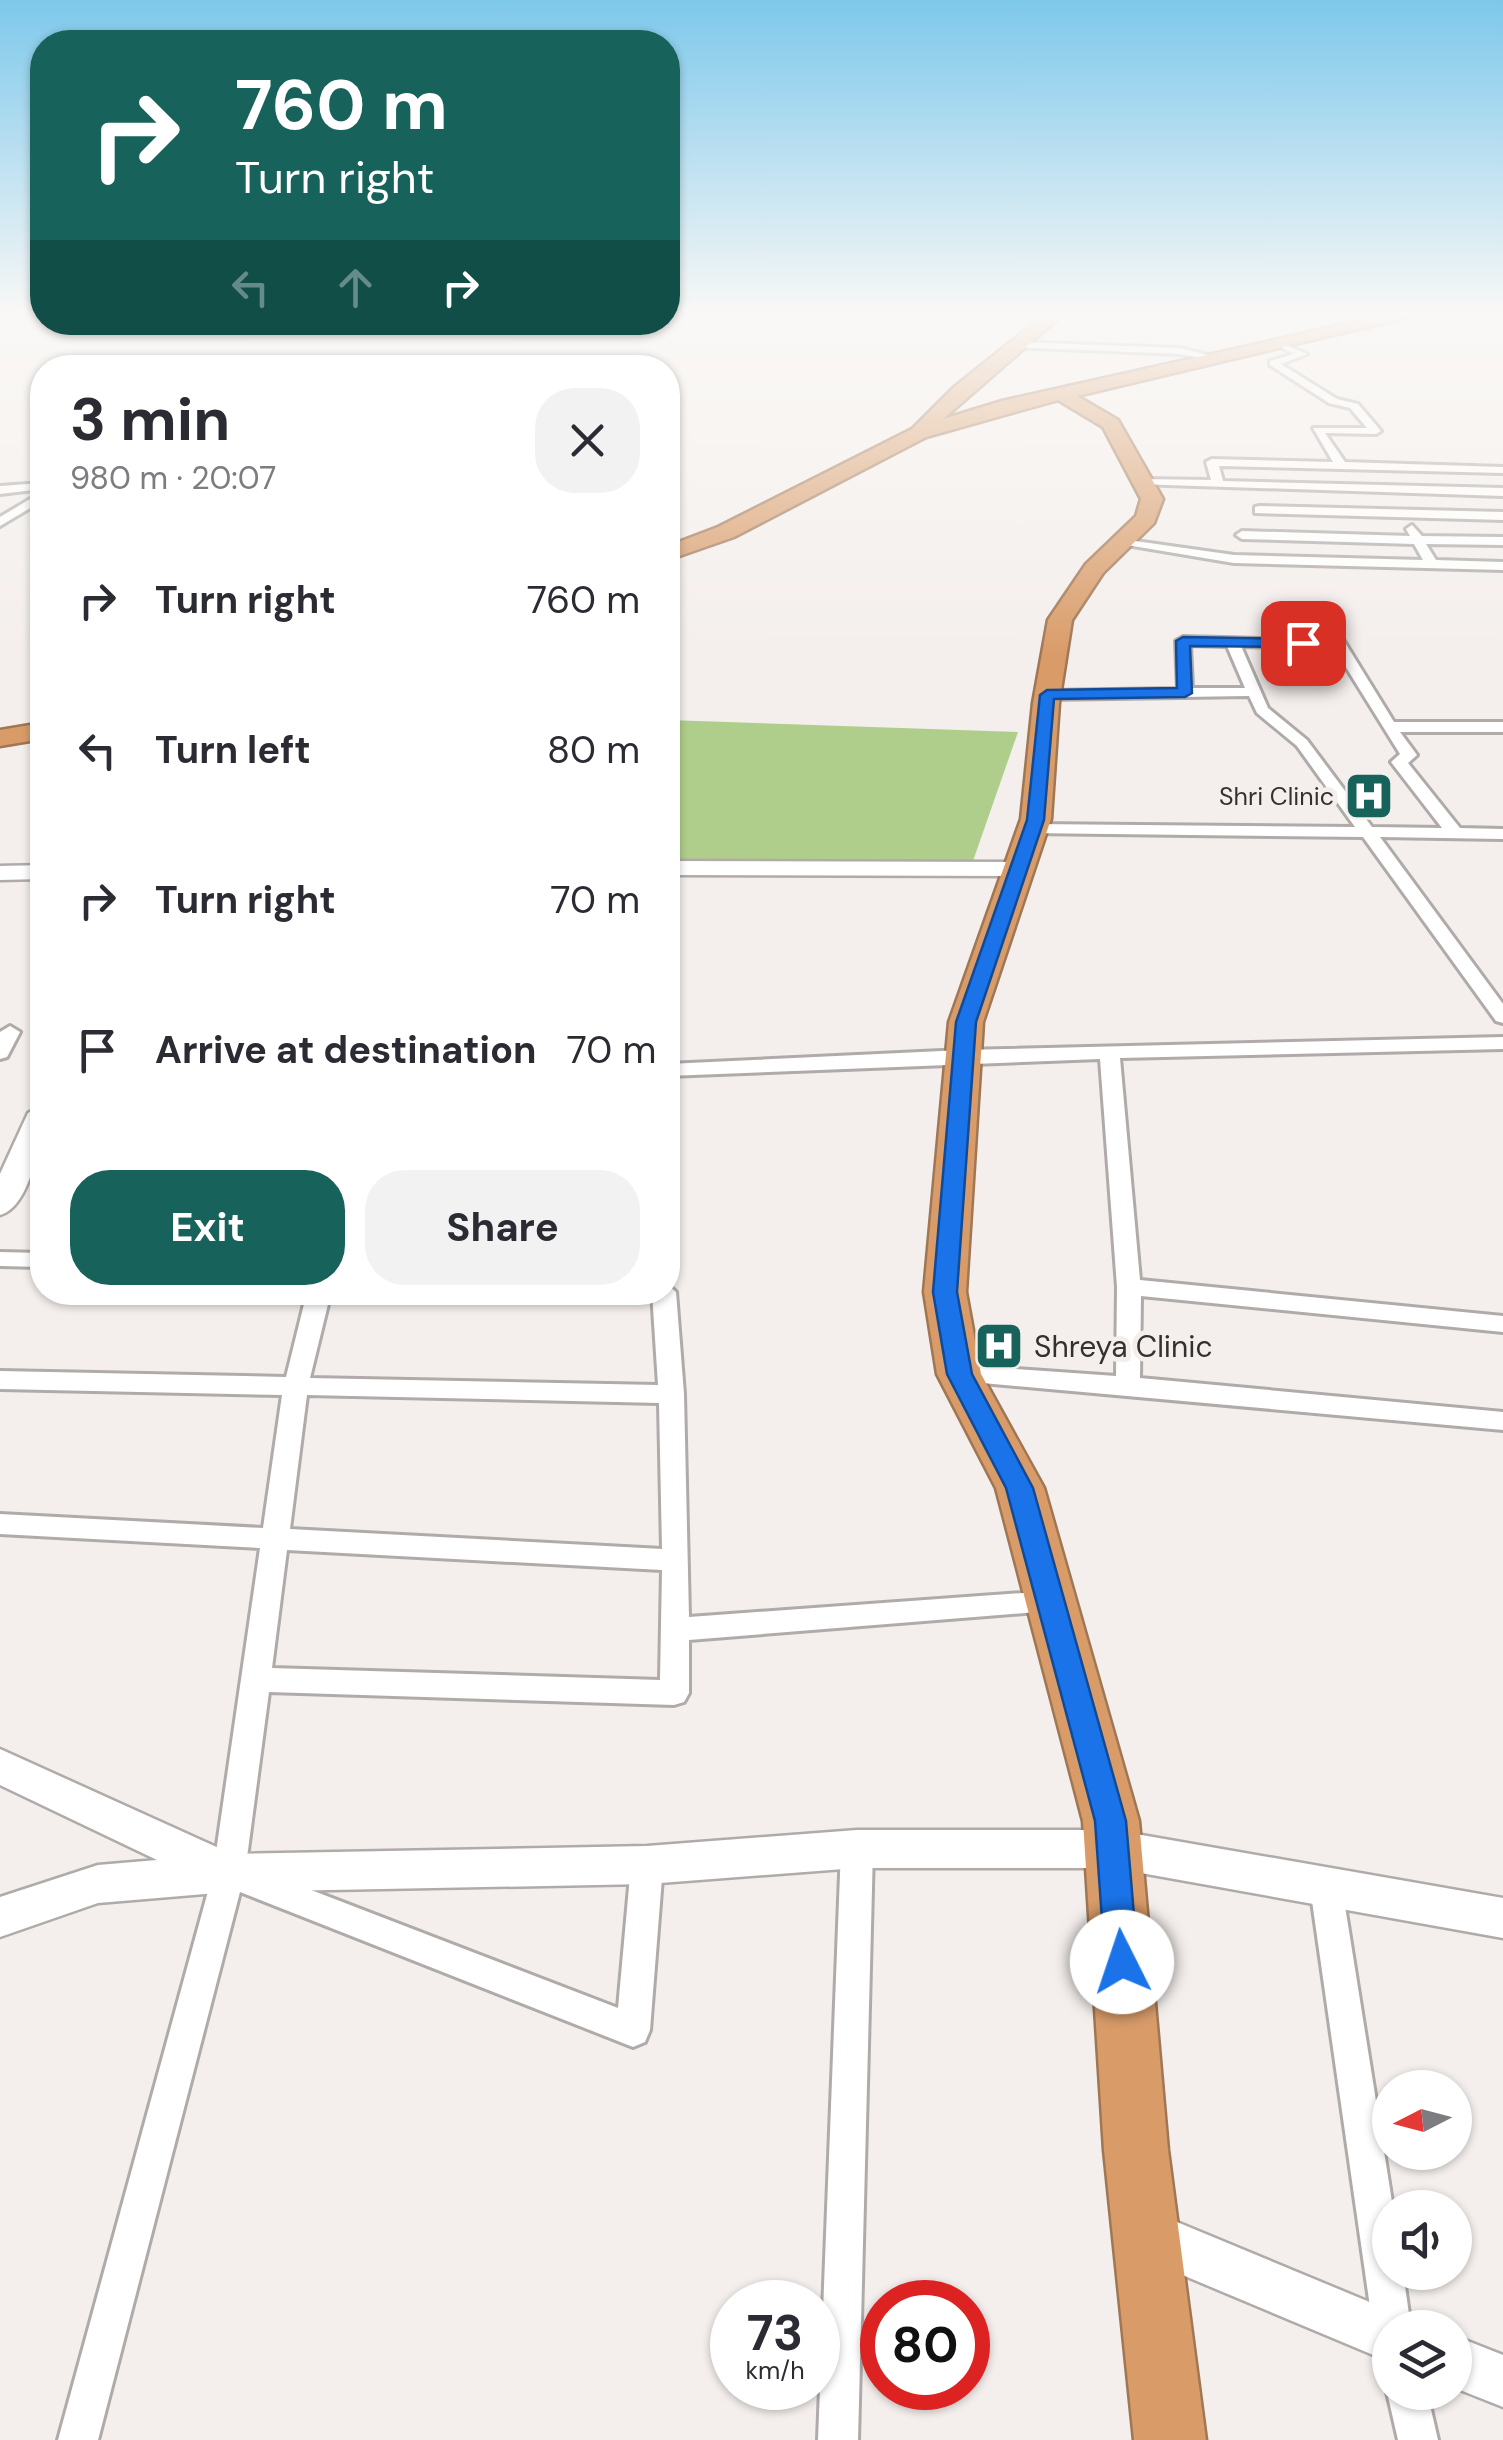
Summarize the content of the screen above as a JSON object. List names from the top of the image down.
{
  "places": {
    "hospital": ["Shri Clinic", "Shreya Clinic"]
  },
  "north": "left",
  "page": {
    "turn": ["760 m", "Turn right"],
    "heading": ["3 min", "980 m · 20:07"],
    "list": [
      {
        "name": "Turn right",
        "value": "760 m"
      },
      {
        "name": "Turn left",
        "value": "80 m"
      },
      {
        "name": "Turn right",
        "value": "70 m"
      },
      {
        "name": "Arrive at destination",
        "value": "70 m"
      }
    ],
    "buttons": ["Exit", "Share"],
    "speed": "73 km/h",
    "limit": "80"
  }
}
